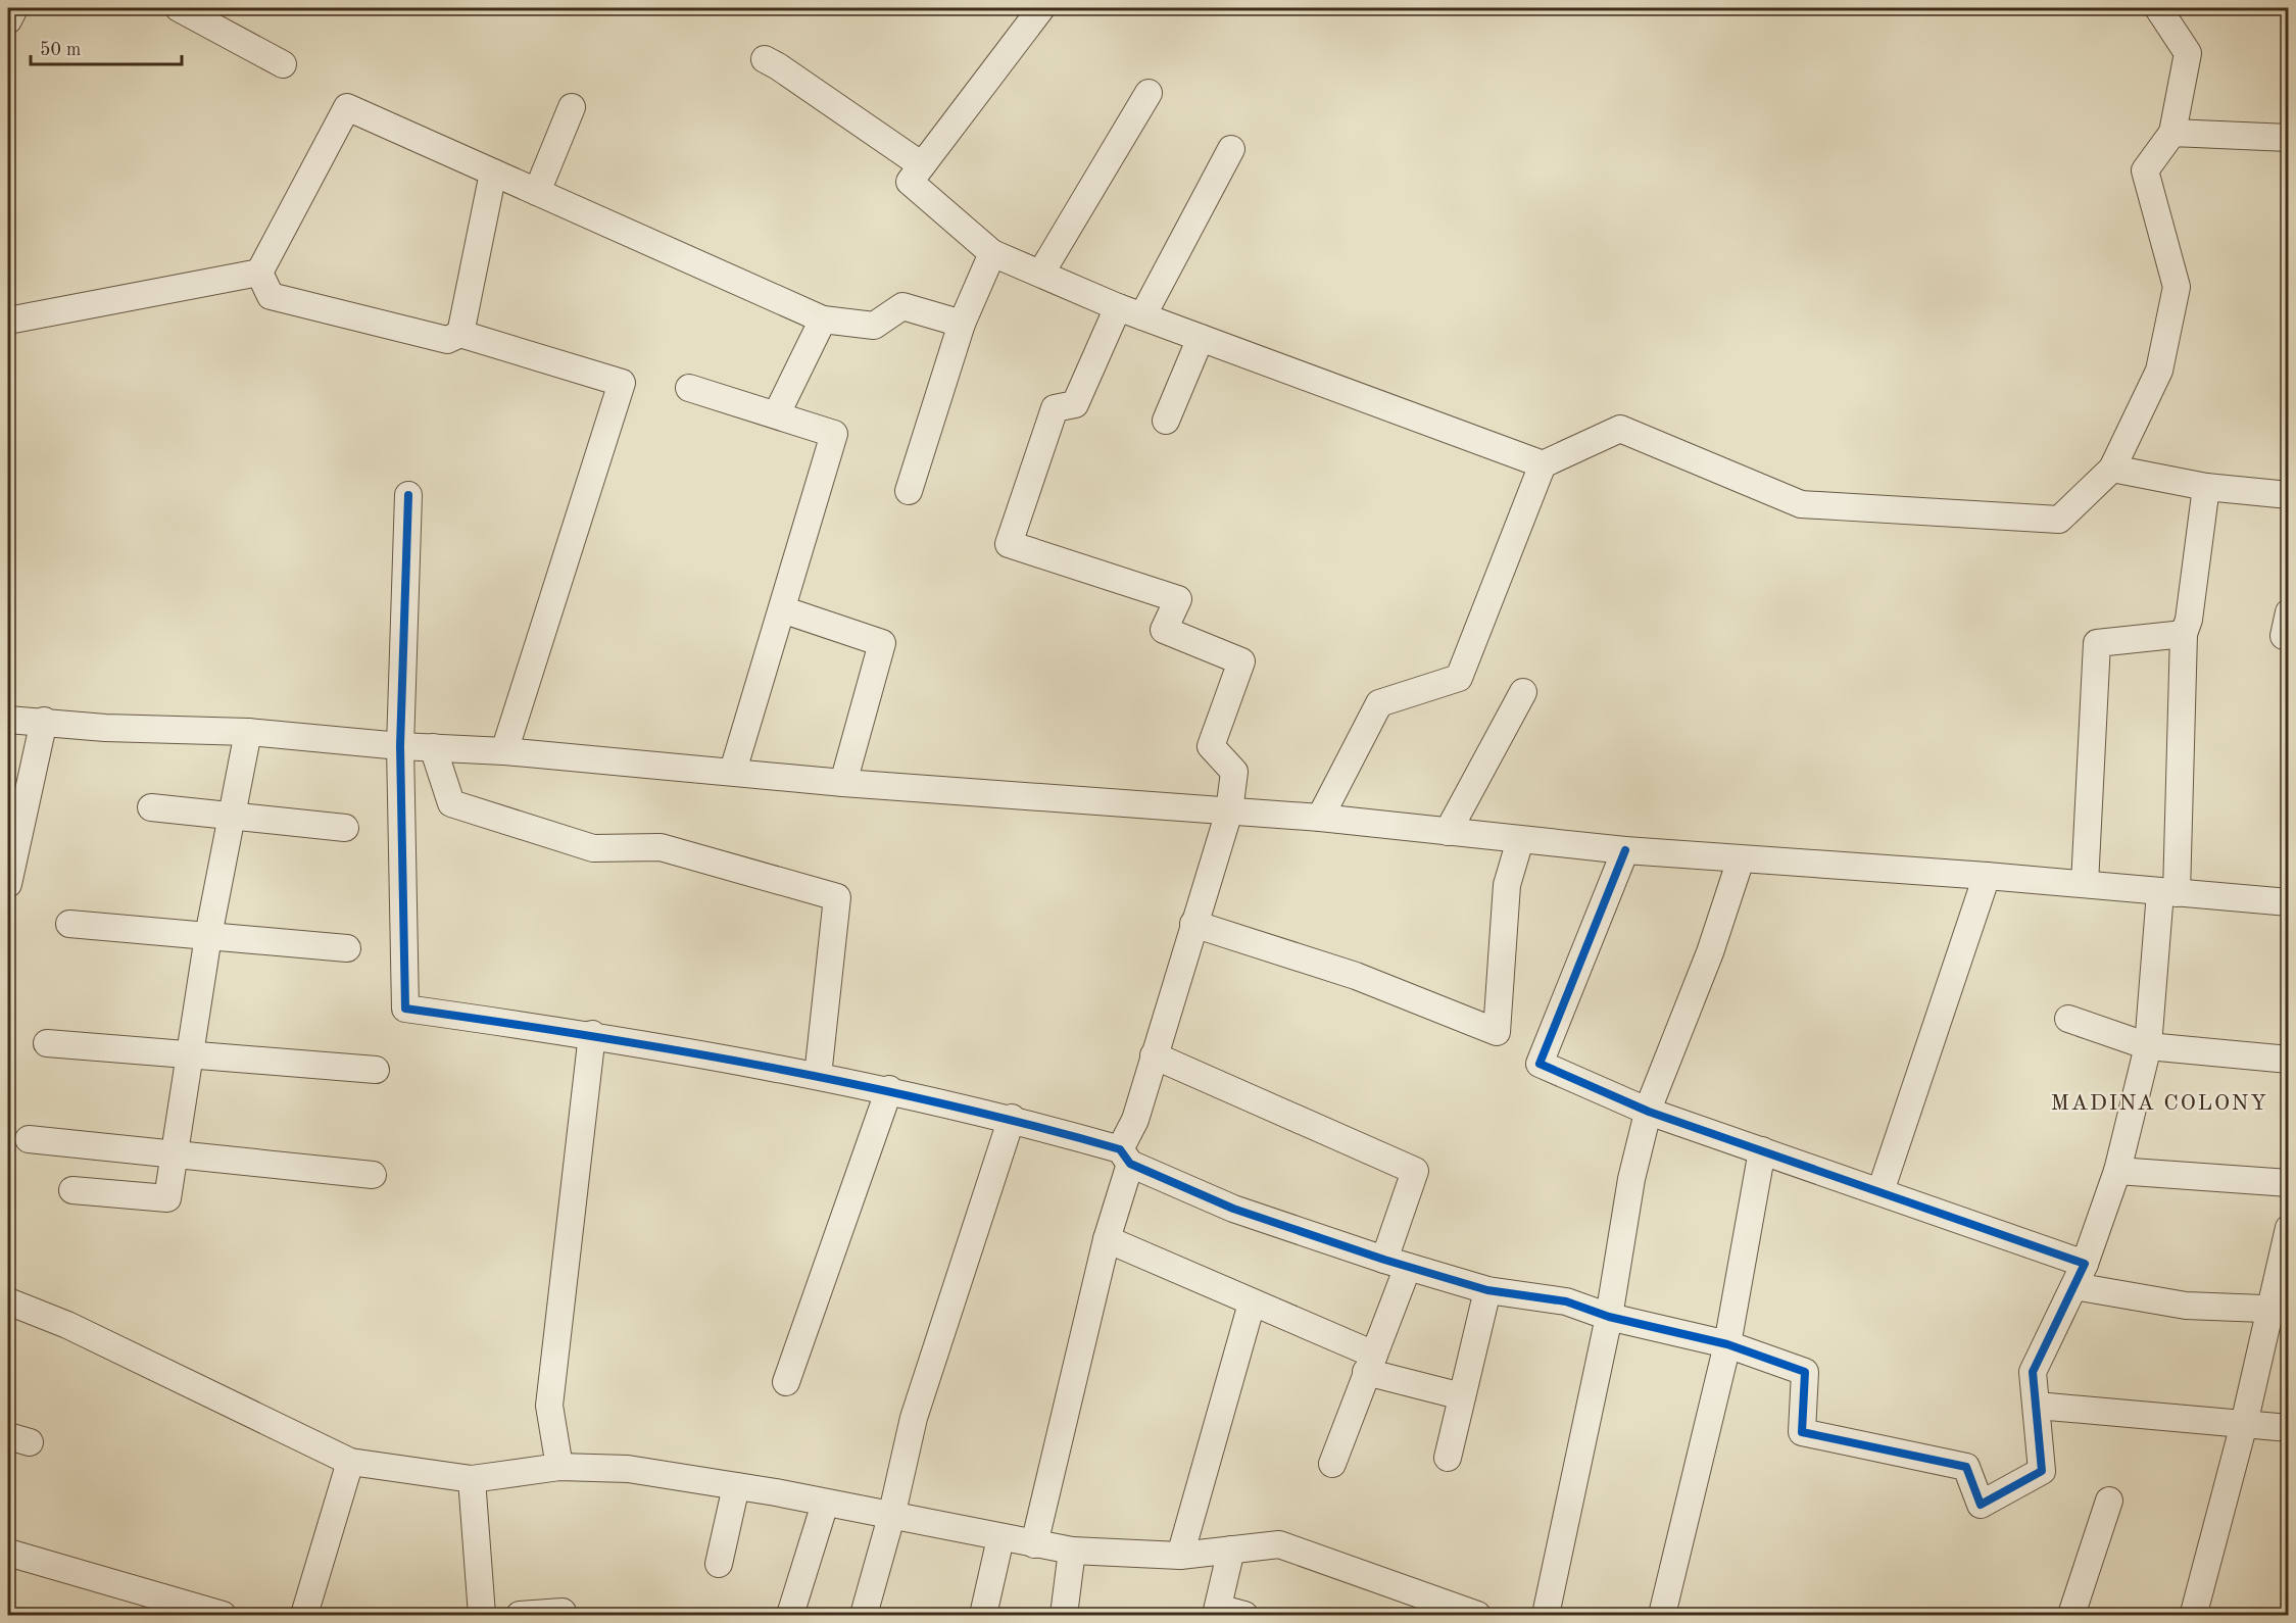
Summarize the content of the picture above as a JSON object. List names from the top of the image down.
{
  "districts": ["MADINA COLONY"],
  "scale_bar": "50 m"
}
